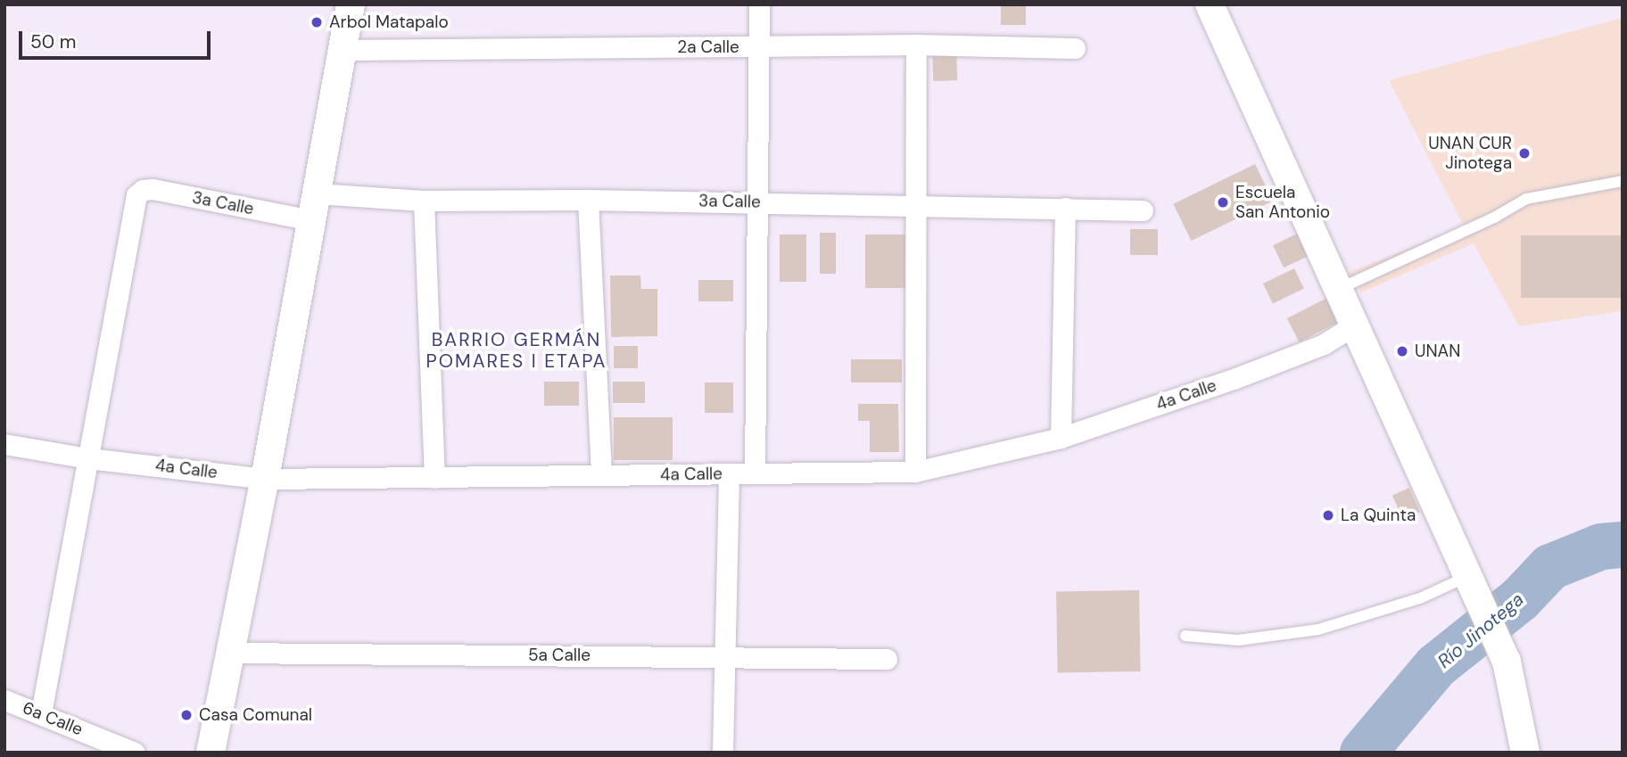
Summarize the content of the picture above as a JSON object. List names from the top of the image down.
{
  "streets": {
    "street": [
      "2a Calle",
      "3a Calle",
      "4a Calle",
      "5a Calle",
      "6a Calle"
    ]
  },
  "crossings": [
    ["3a Calle", "4a Calle"]
  ],
  "districts": ["BARRIO GERMÁN POMARES I ETAPA"],
  "water": ["Río Jinotega"],
  "places": [
    "Arbol Matapalo",
    "UNAN CUR Jinotega",
    "Escuela San Antonio",
    "UNAN",
    "La Quinta",
    "Casa Comunal"
  ],
  "scale_bar": "50 m"
}
